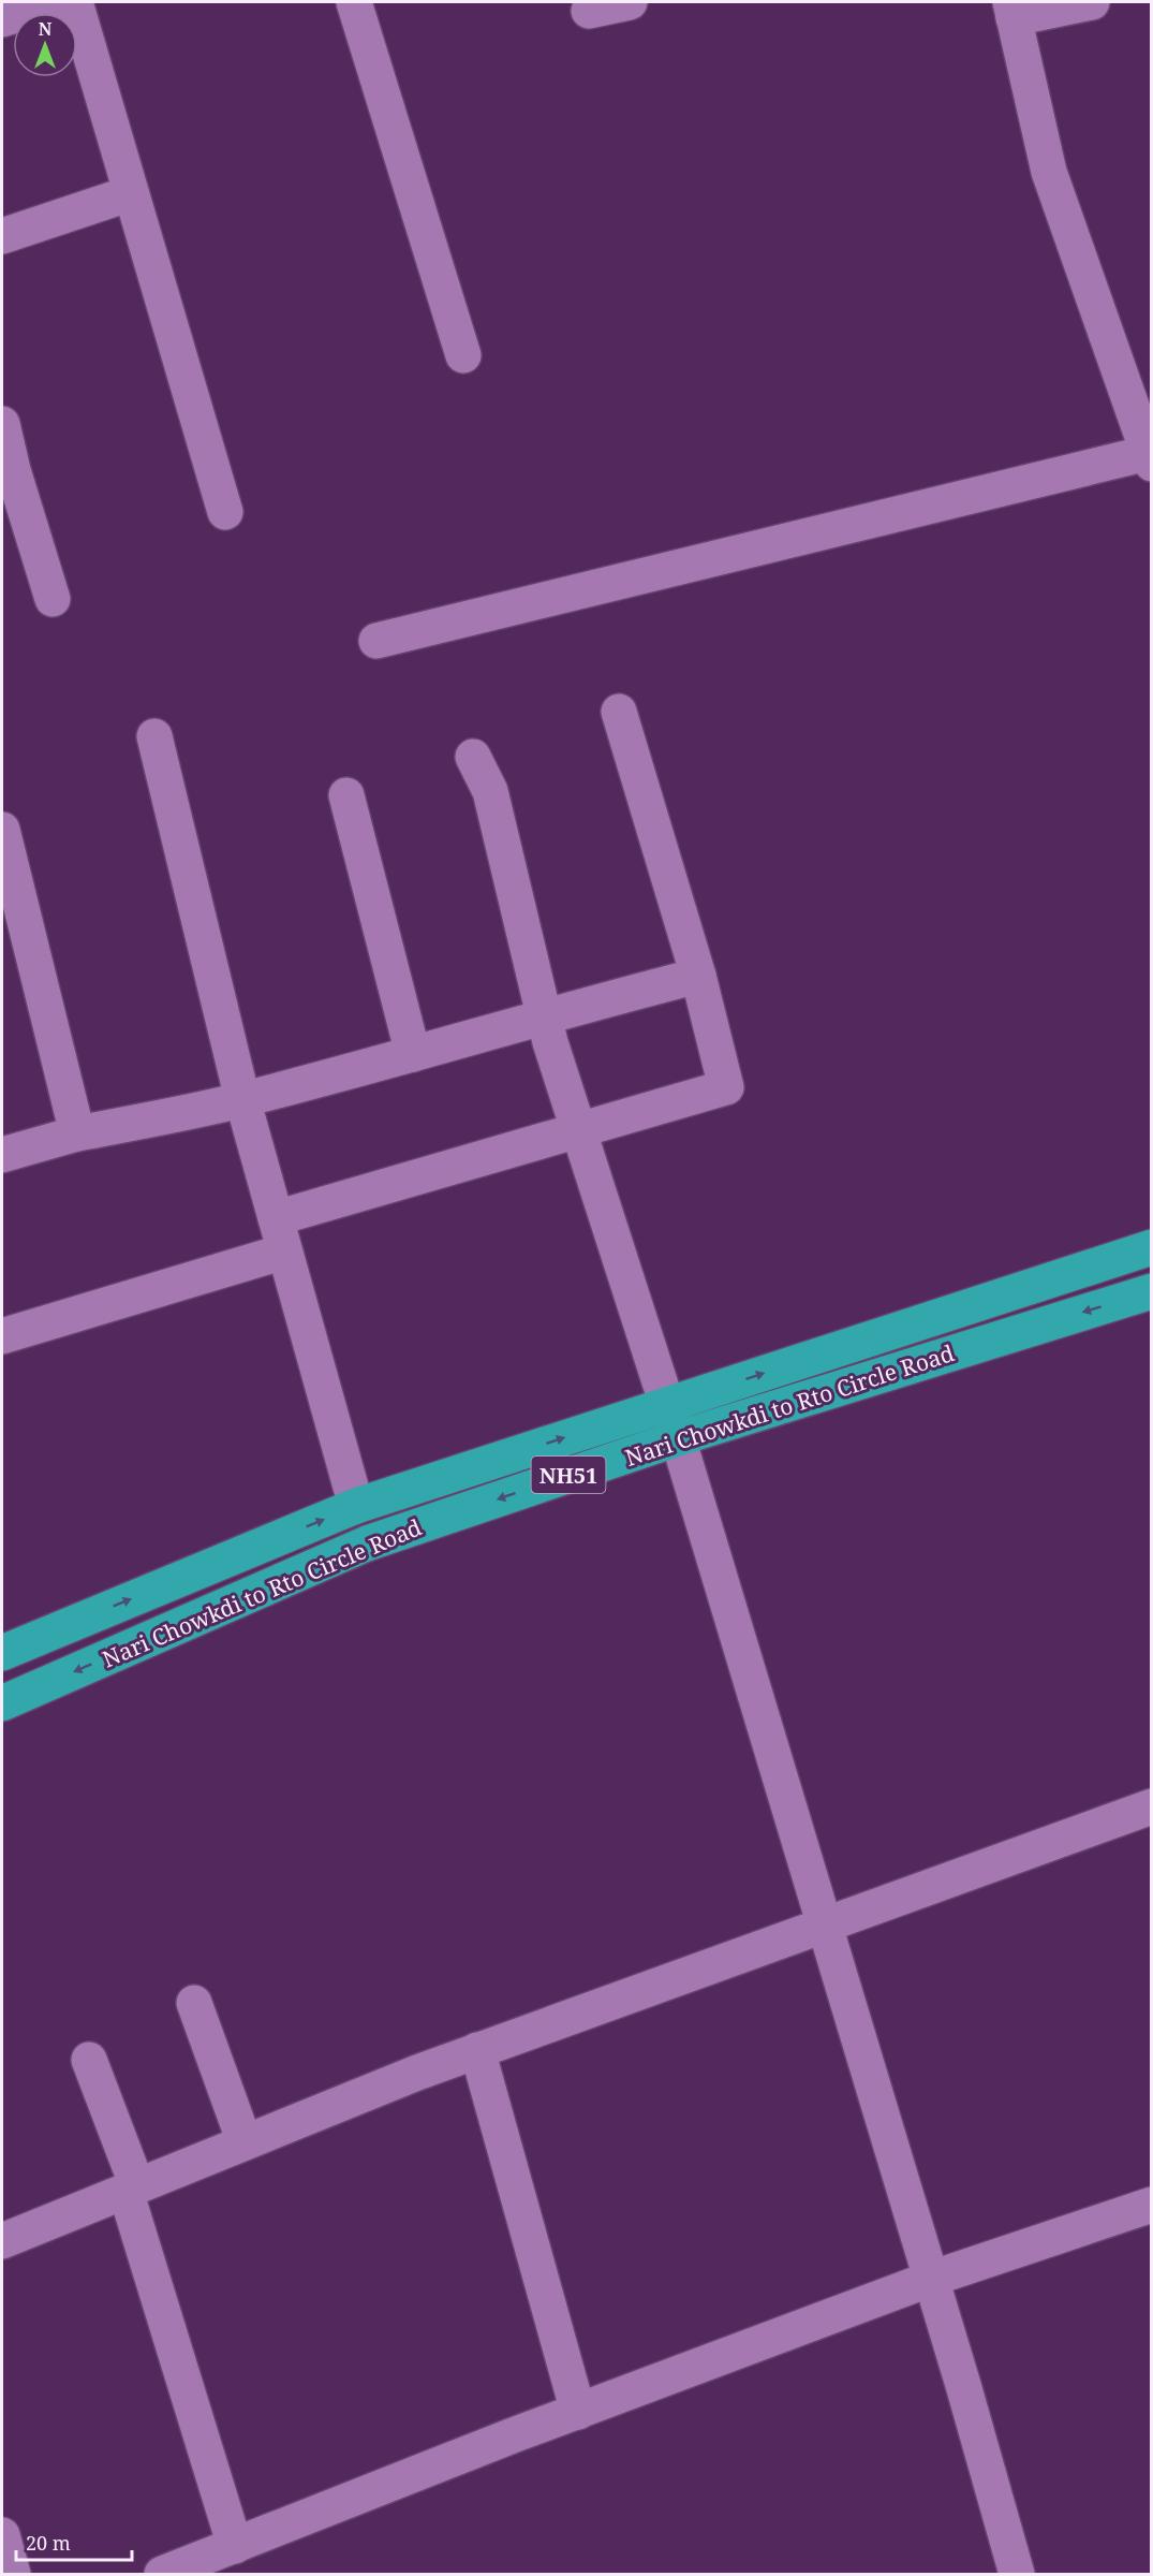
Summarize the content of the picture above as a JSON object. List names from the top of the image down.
{
  "streets": {
    "highway": ["Nari Chowkdi to Rto Circle Road", "NH51"]
  },
  "scale_bar": "20 m",
  "north": "top"
}
